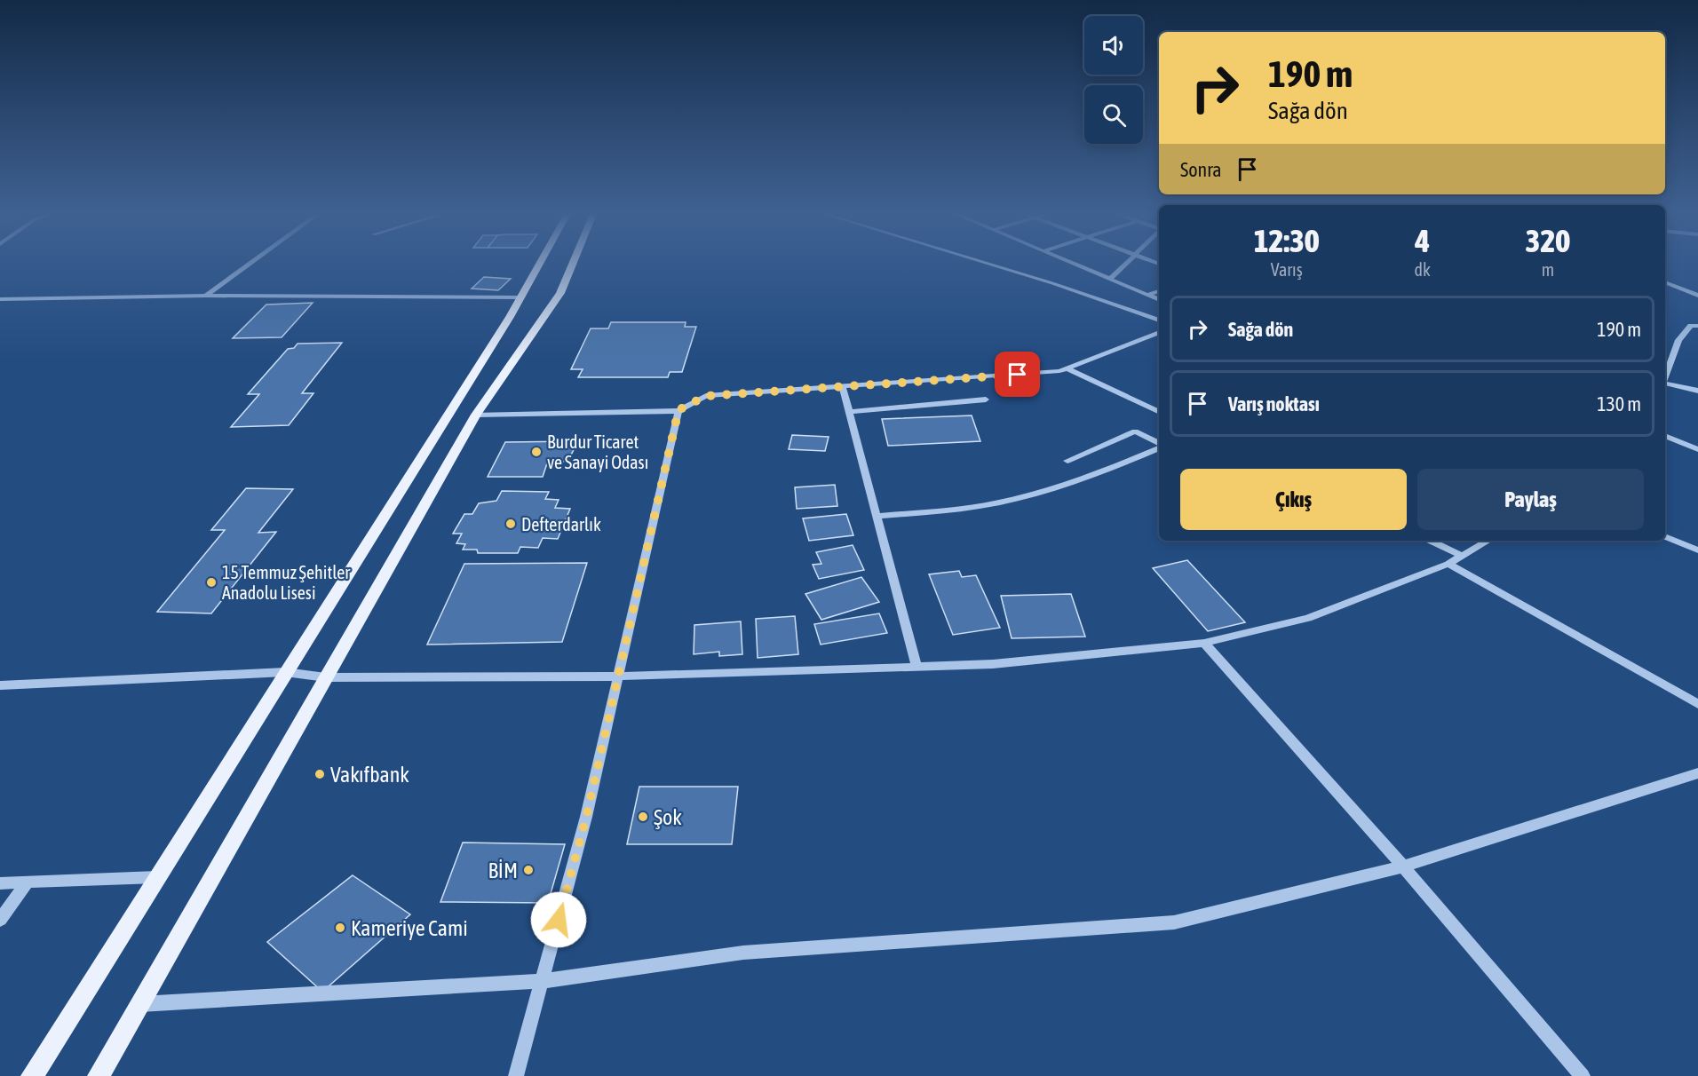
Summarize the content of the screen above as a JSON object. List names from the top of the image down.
{
  "places": [
    "Burdur Ticaret ve Sanayi Odası",
    "Defterdarlık",
    "15 Temmuz Şehitler Anadolu Lisesi",
    "Vakıfbank",
    "Şok",
    "BİM",
    "Kameriye Cami"
  ],
  "page": {
    "turn": ["190 m", "Sağa dön"],
    "then": "Sonra",
    "eta": [
      "12:30",
      "Varış",
      "4",
      "dk",
      "320",
      "m"
    ],
    "list": [
      {
        "name": "Sağa dön",
        "value": "190 m"
      },
      {
        "name": "Varış noktası",
        "value": "130 m"
      }
    ],
    "buttons": ["Çıkış", "Paylaş"]
  }
}
